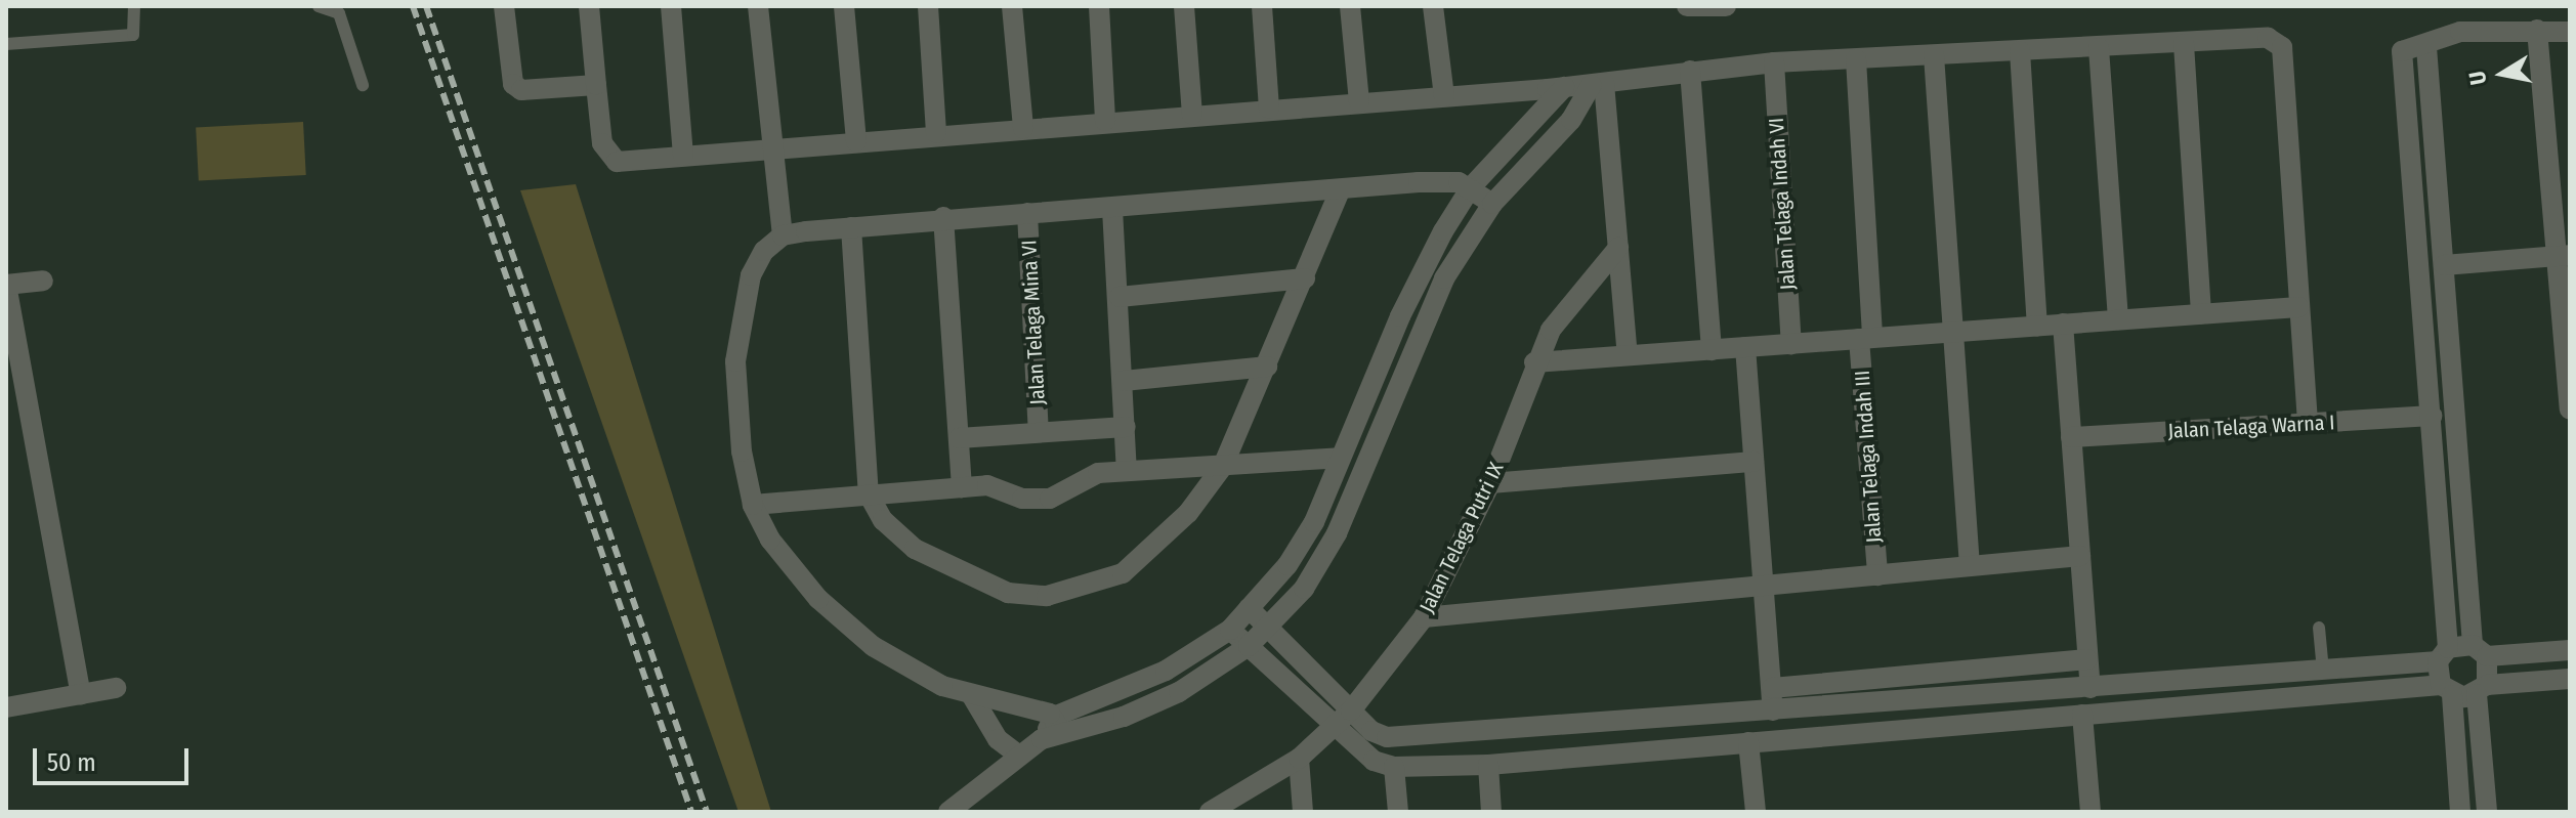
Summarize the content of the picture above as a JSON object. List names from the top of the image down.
{
  "streets": {
    "street": [
      "Jalan Telaga Indah VI",
      "Jalan Telaga Mina VI",
      "Jalan Telaga Warna I",
      "Jalan Telaga Indah III",
      "Jalan Telaga Putri IX"
    ]
  },
  "scale_bar": "50 m",
  "north": "left"
}
